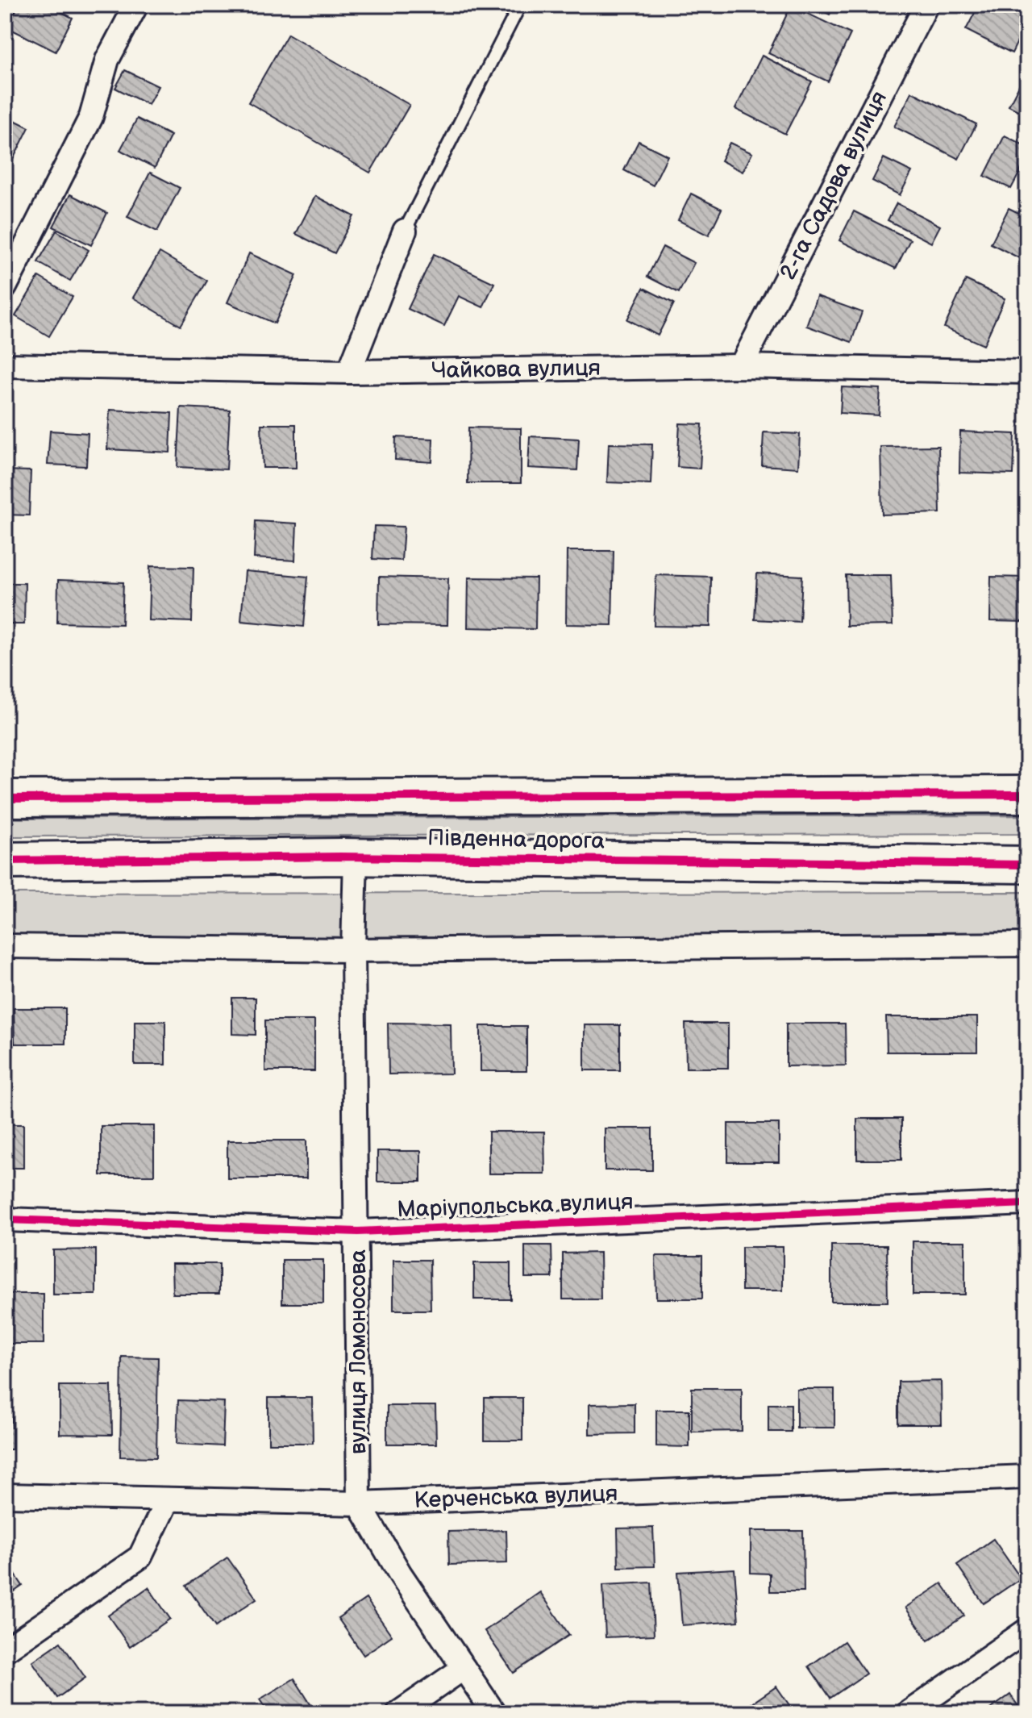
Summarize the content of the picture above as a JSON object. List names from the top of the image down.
{
  "streets": {
    "main road": ["Південна дорога"],
    "street": [
      "2-га Садова вулиця",
      "Чайкова вулиця",
      "Маріупольська вулиця",
      "вулиця Ломоносова",
      "Керченська вулиця"
    ]
  },
  "crossings": [
    ["2-га Садова вулиця", "Чайкова вулиця"],
    ["Південна дорога", "вулиця Ломоносова"],
    ["Маріупольська вулиця", "вулиця Ломоносова"],
    ["вулиця Ломоносова", "Керченська вулиця"]
  ]
}
